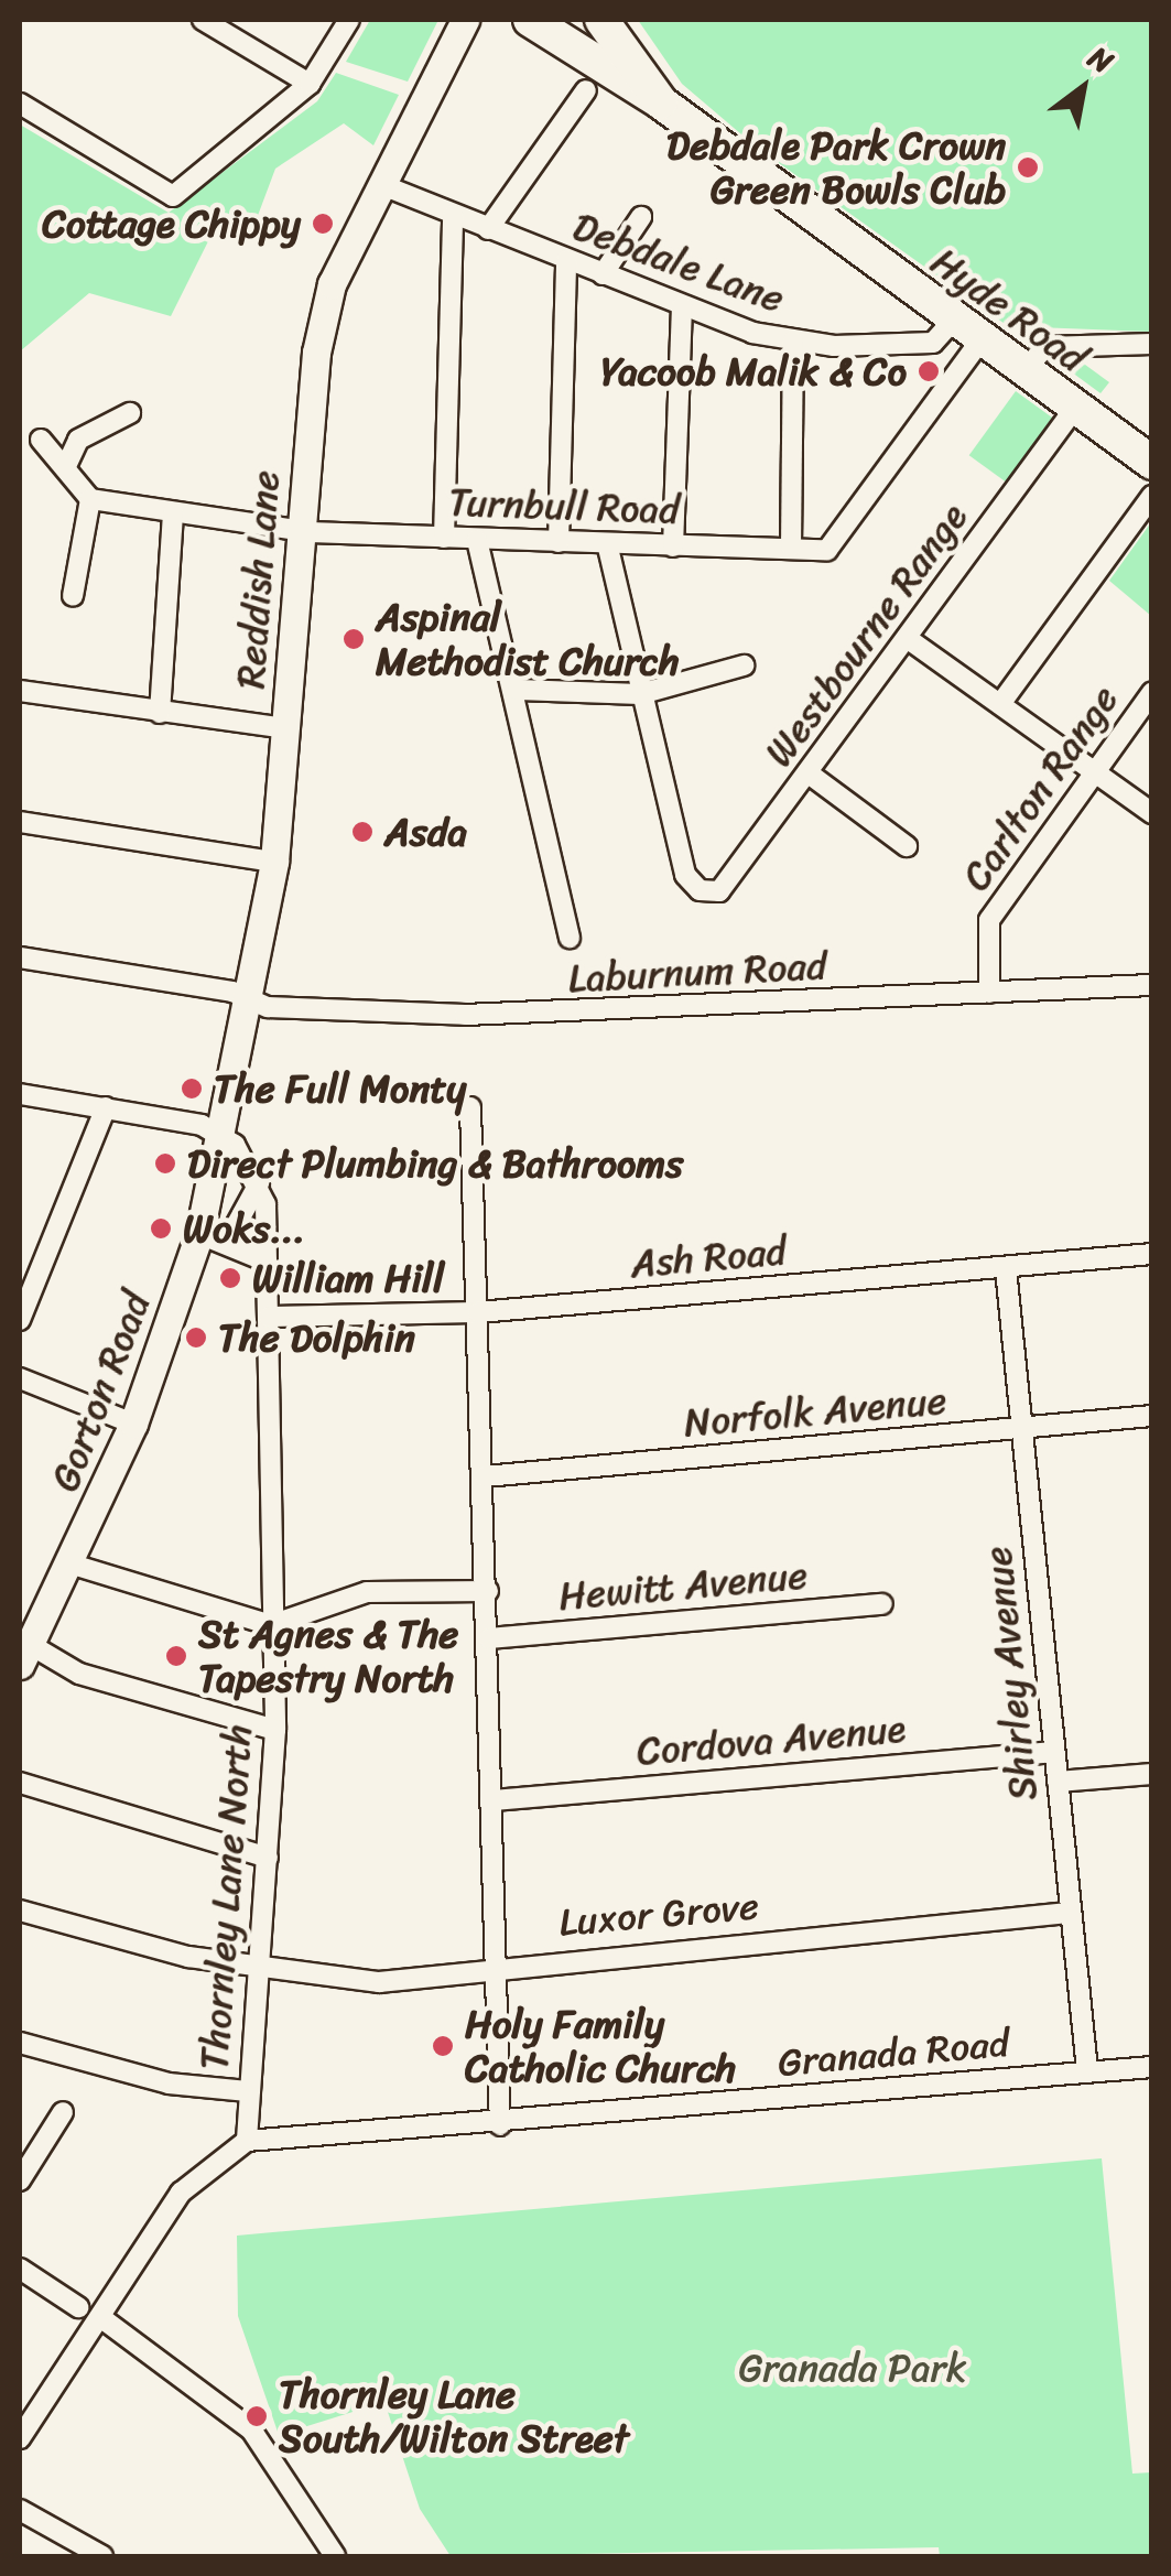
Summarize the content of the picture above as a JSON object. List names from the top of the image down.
{
  "streets": {
    "highway": ["Hyde Road"],
    "main road": ["Reddish Lane", "Gorton Road"],
    "street": [
      "Debdale Lane",
      "Turnbull Road",
      "Westbourne Range",
      "Carlton Range",
      "Laburnum Road",
      "Ash Road",
      "Norfolk Avenue",
      "Hewitt Avenue",
      "Shirley Avenue",
      "Cordova Avenue",
      "Thornley Lane North",
      "Luxor Grove",
      "Granada Road"
    ]
  },
  "crossings": [
    ["Debdale Lane", "Hyde Road"],
    ["Debdale Lane", "Turnbull Road"],
    ["Debdale Lane", "Reddish Lane"],
    ["Hyde Road", "Turnbull Road"],
    ["Hyde Road", "Westbourne Range"],
    ["Turnbull Road", "Reddish Lane"],
    ["Reddish Lane", "Laburnum Road"],
    ["Reddish Lane", "Gorton Road"],
    ["Carlton Range", "Laburnum Road"],
    ["Ash Road", "Shirley Avenue"],
    ["Ash Road", "Thornley Lane North"],
    ["Norfolk Avenue", "Shirley Avenue"],
    ["Shirley Avenue", "Cordova Avenue"],
    ["Shirley Avenue", "Luxor Grove"],
    ["Shirley Avenue", "Granada Road"],
    ["Thornley Lane North", "Luxor Grove"],
    ["Thornley Lane North", "Granada Road"]
  ],
  "parks": ["Granada Park"],
  "places": [
    "Debdale Park Crown Green Bowls Club",
    "Cottage Chippy",
    "Yacoob Malik & Co",
    "Aspinal Methodist Church",
    "Asda",
    "The Full Monty",
    "Direct Plumbing & Bathrooms",
    "Woks...",
    "William Hill",
    "The Dolphin",
    "St Agnes & The Tapestry North",
    "Holy Family Catholic Church",
    "Thornley Lane South/Wilton Street"
  ],
  "north": "top right"
}
